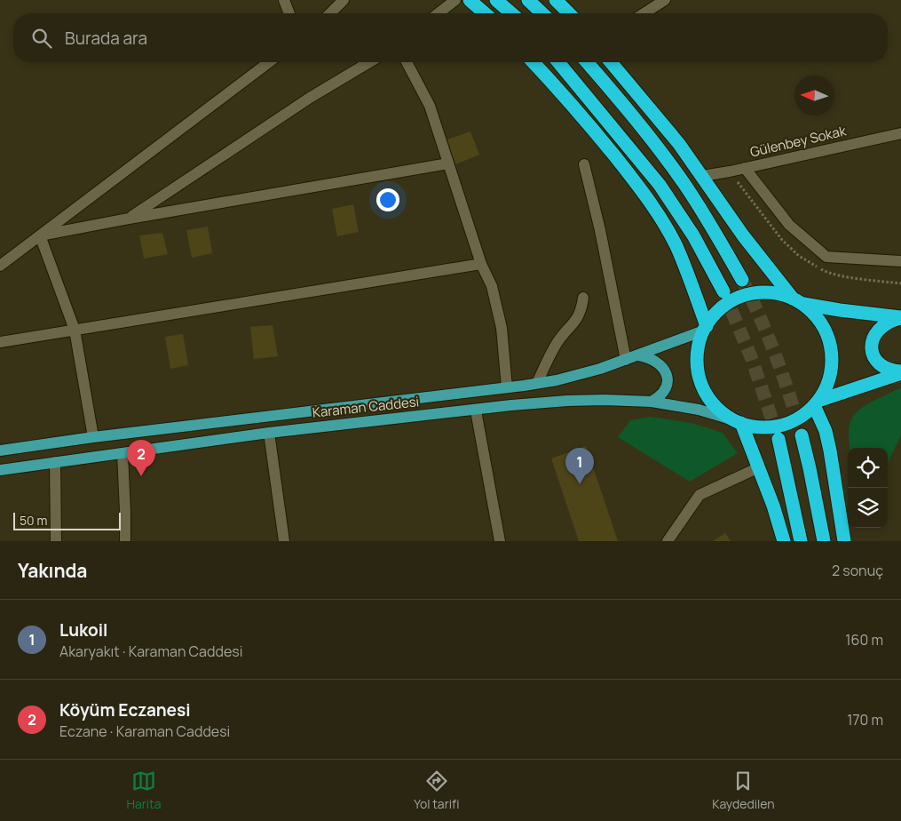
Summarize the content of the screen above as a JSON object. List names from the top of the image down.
{
  "streets": {
    "main road": ["Karaman Caddesi"],
    "street": ["Gülenbey Sokak"]
  },
  "scale_bar": "50 m",
  "north": "left",
  "page": {
    "search": "Burada ara",
    "pins": ["2", "1"],
    "scale": "50 m",
    "heading": ["Yakında", "2 sonuç"],
    "list": [
      {
        "mark": "1",
        "name": "Lukoil",
        "note": "Akaryakıt · Karaman Caddesi",
        "value": "160 m"
      },
      {
        "mark": "2",
        "name": "Köyüm Eczanesi",
        "note": "Eczane · Karaman Caddesi",
        "value": "170 m"
      }
    ],
    "nav": ["Harita", "Yol tarifi", "Kaydedilen"]
  }
}
